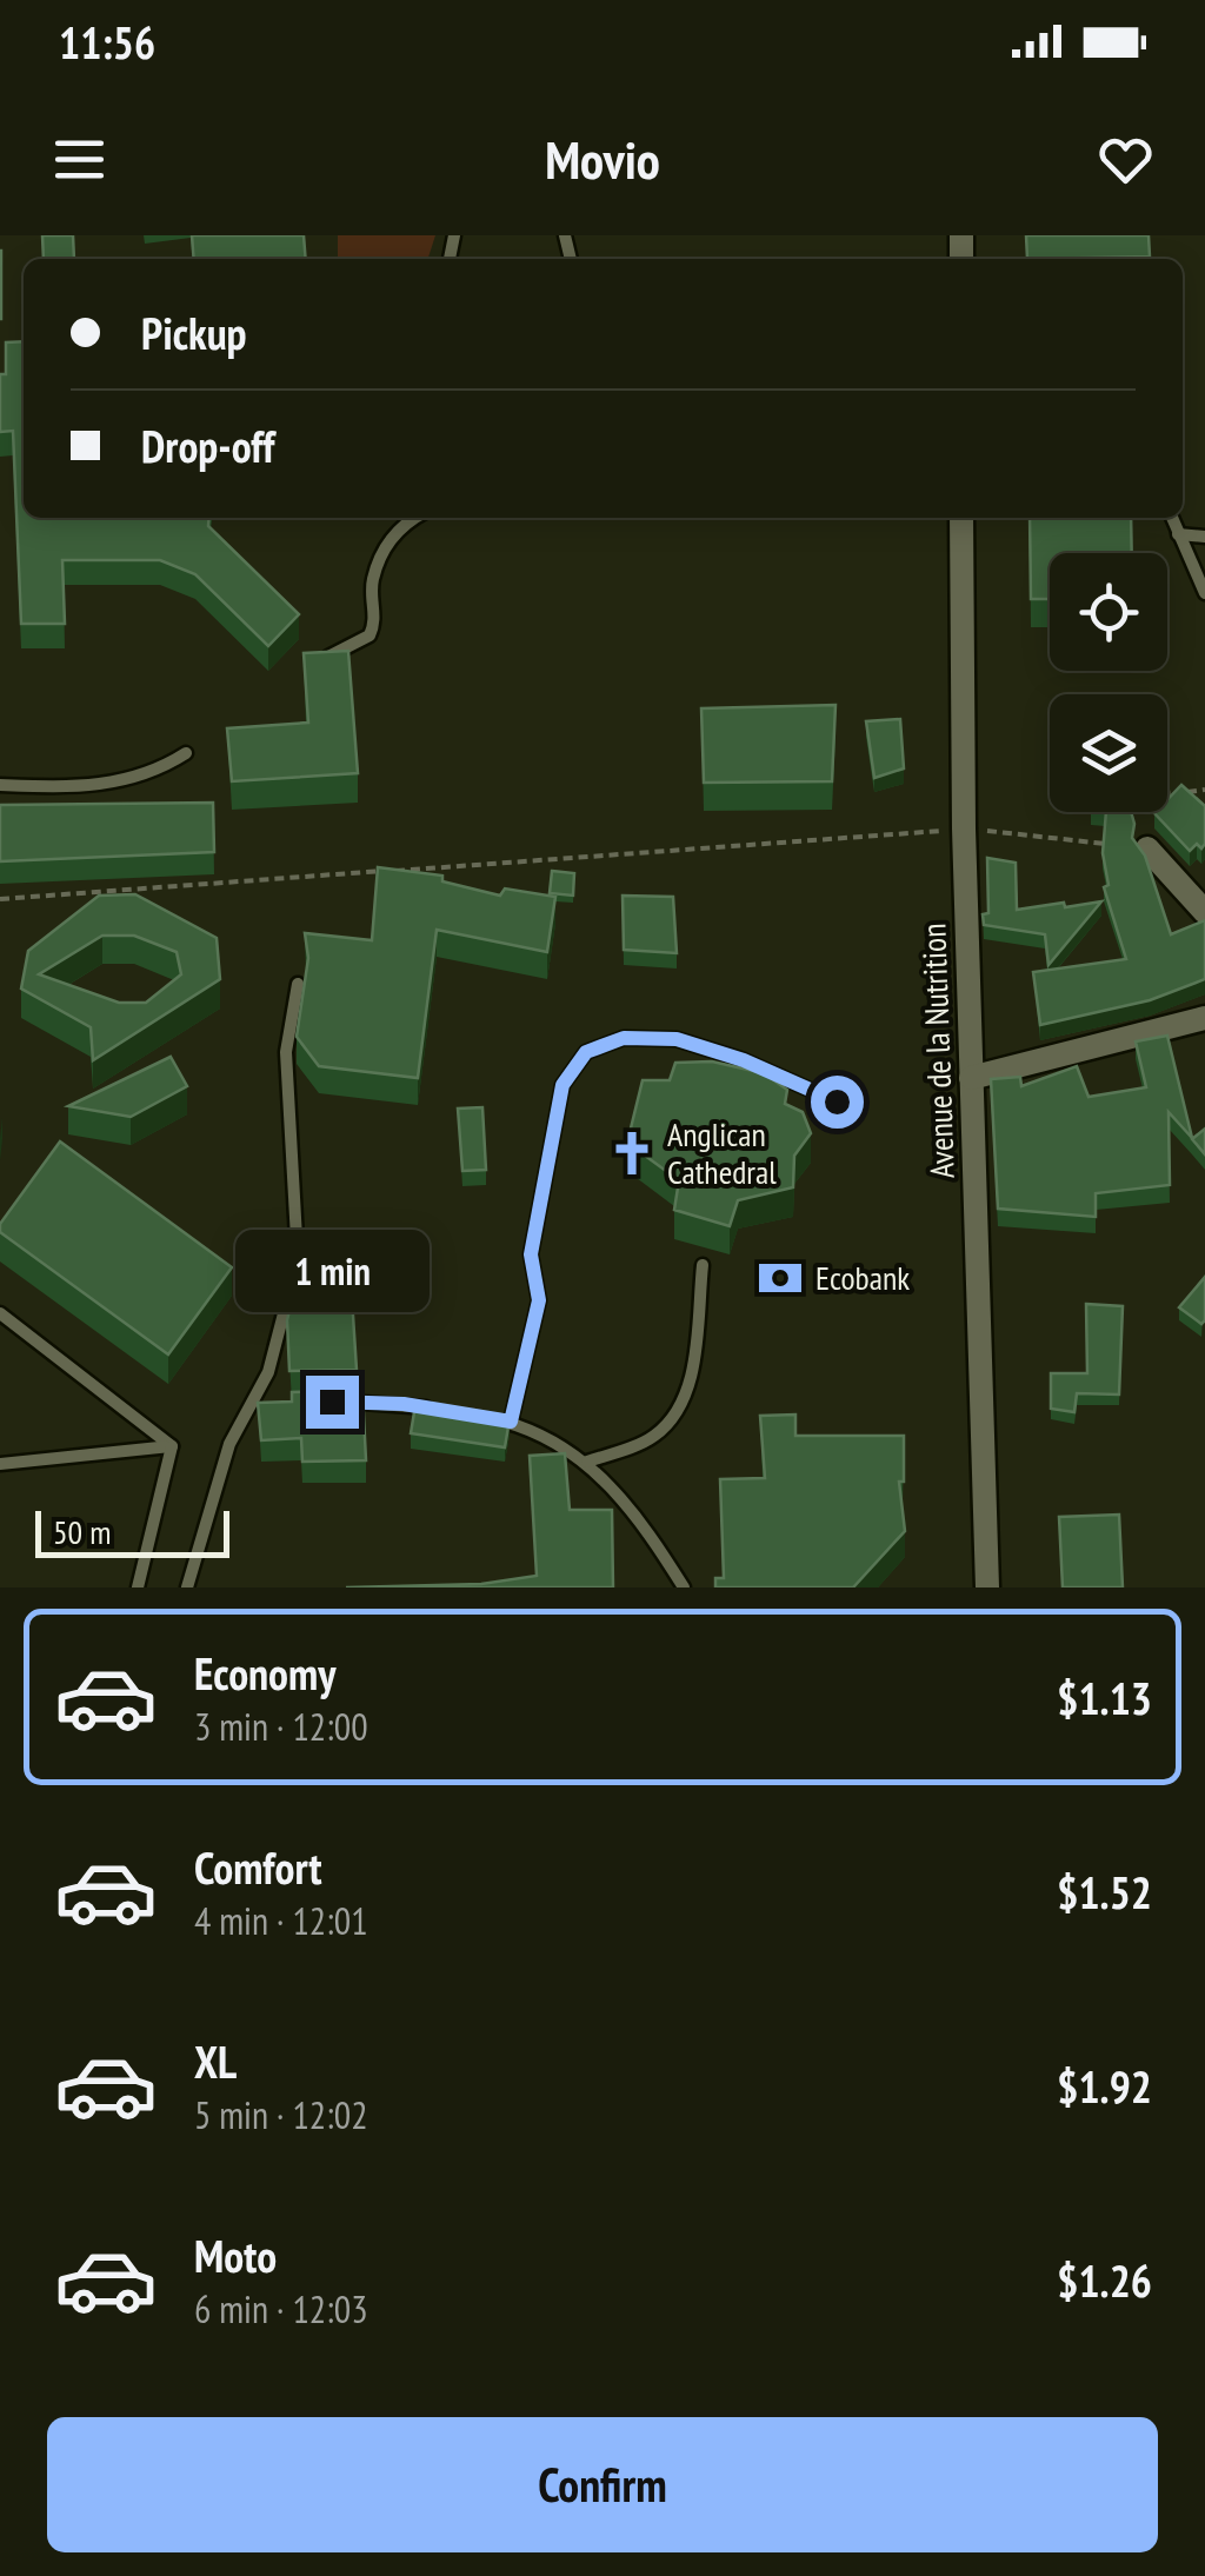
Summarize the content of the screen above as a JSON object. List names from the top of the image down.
{
  "streets": {
    "street": ["Avenue de la Nutrition"]
  },
  "places": {
    "church": ["Anglican Cathedral"],
    "bank": ["Ecobank"]
  },
  "scale_bar": "50 m",
  "page": {
    "status": "11:56",
    "header": "Movio",
    "banner": ["Pickup", "Drop-off"],
    "bubble": "1 min",
    "scale": "50 m",
    "list": [
      {
        "name": "Economy",
        "note": "3 min · 12:00",
        "value": "$1.13"
      },
      {
        "name": "Comfort",
        "note": "4 min · 12:01",
        "value": "$1.52"
      },
      {
        "name": "XL",
        "note": "5 min · 12:02",
        "value": "$1.92"
      },
      {
        "name": "Moto",
        "note": "6 min · 12:03",
        "value": "$1.26"
      }
    ],
    "buttons": "Confirm"
  }
}
